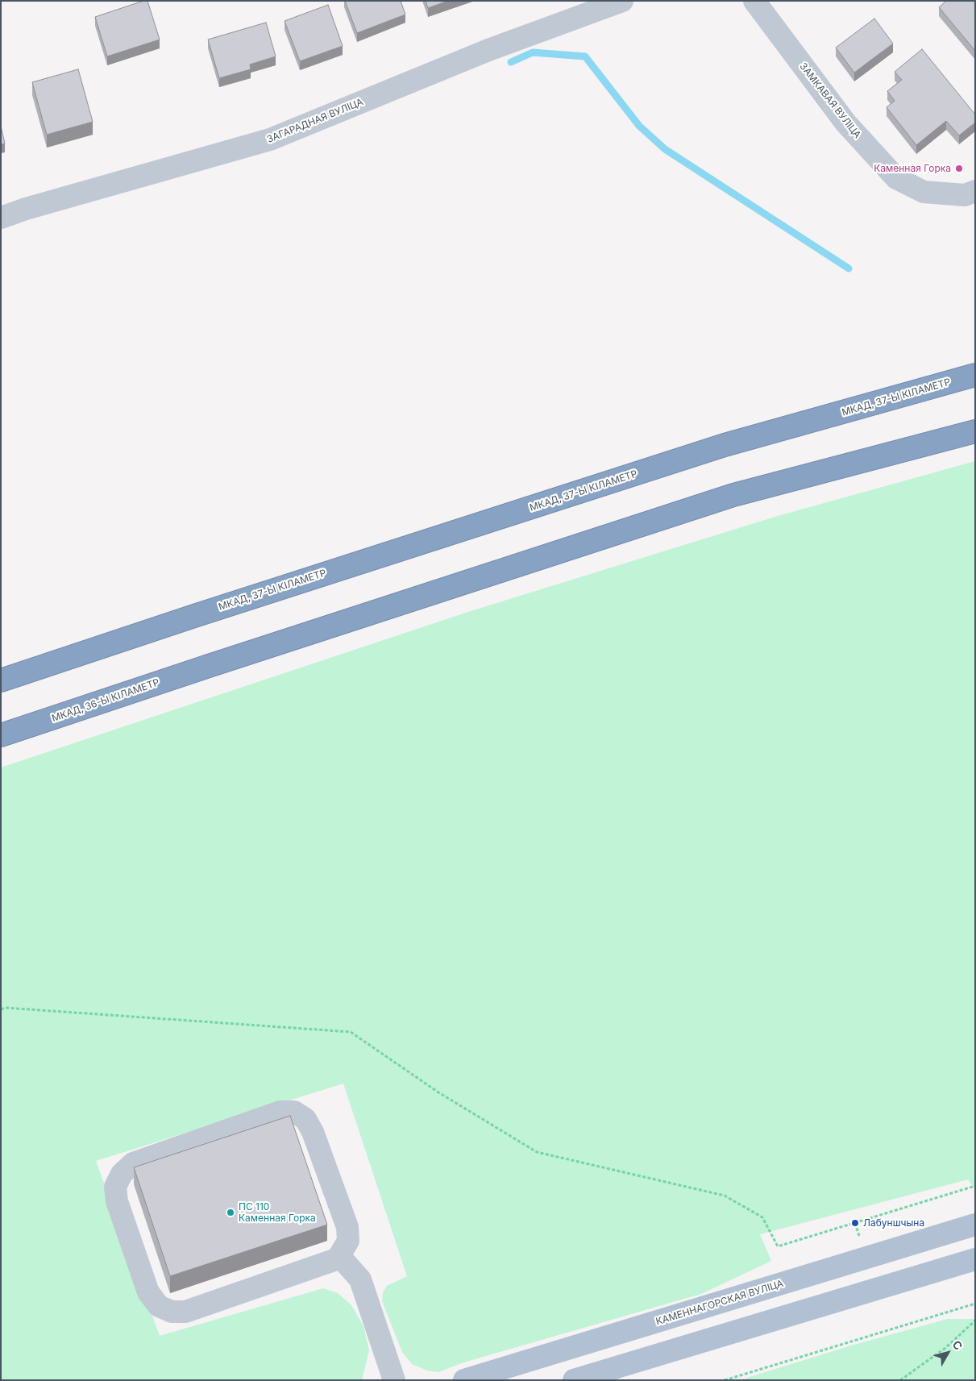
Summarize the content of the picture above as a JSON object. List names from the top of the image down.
{
  "streets": {
    "highway": ["МКАД, 37-Ы КІЛАМЕТР", "МКАД, 36-Ы КІЛАМЕТР"],
    "main road": ["КАМЕННАГОРСКАЯ ВУЛІЦА"],
    "street": ["ЗАМКАВАЯ ВУЛІЦА", "ЗАГАРАДНАЯ ВУЛІЦА"]
  },
  "places": ["Каменная Горка", "ПС 110 Каменная Горка", "Лабуншчына"],
  "north": "top right"
}
